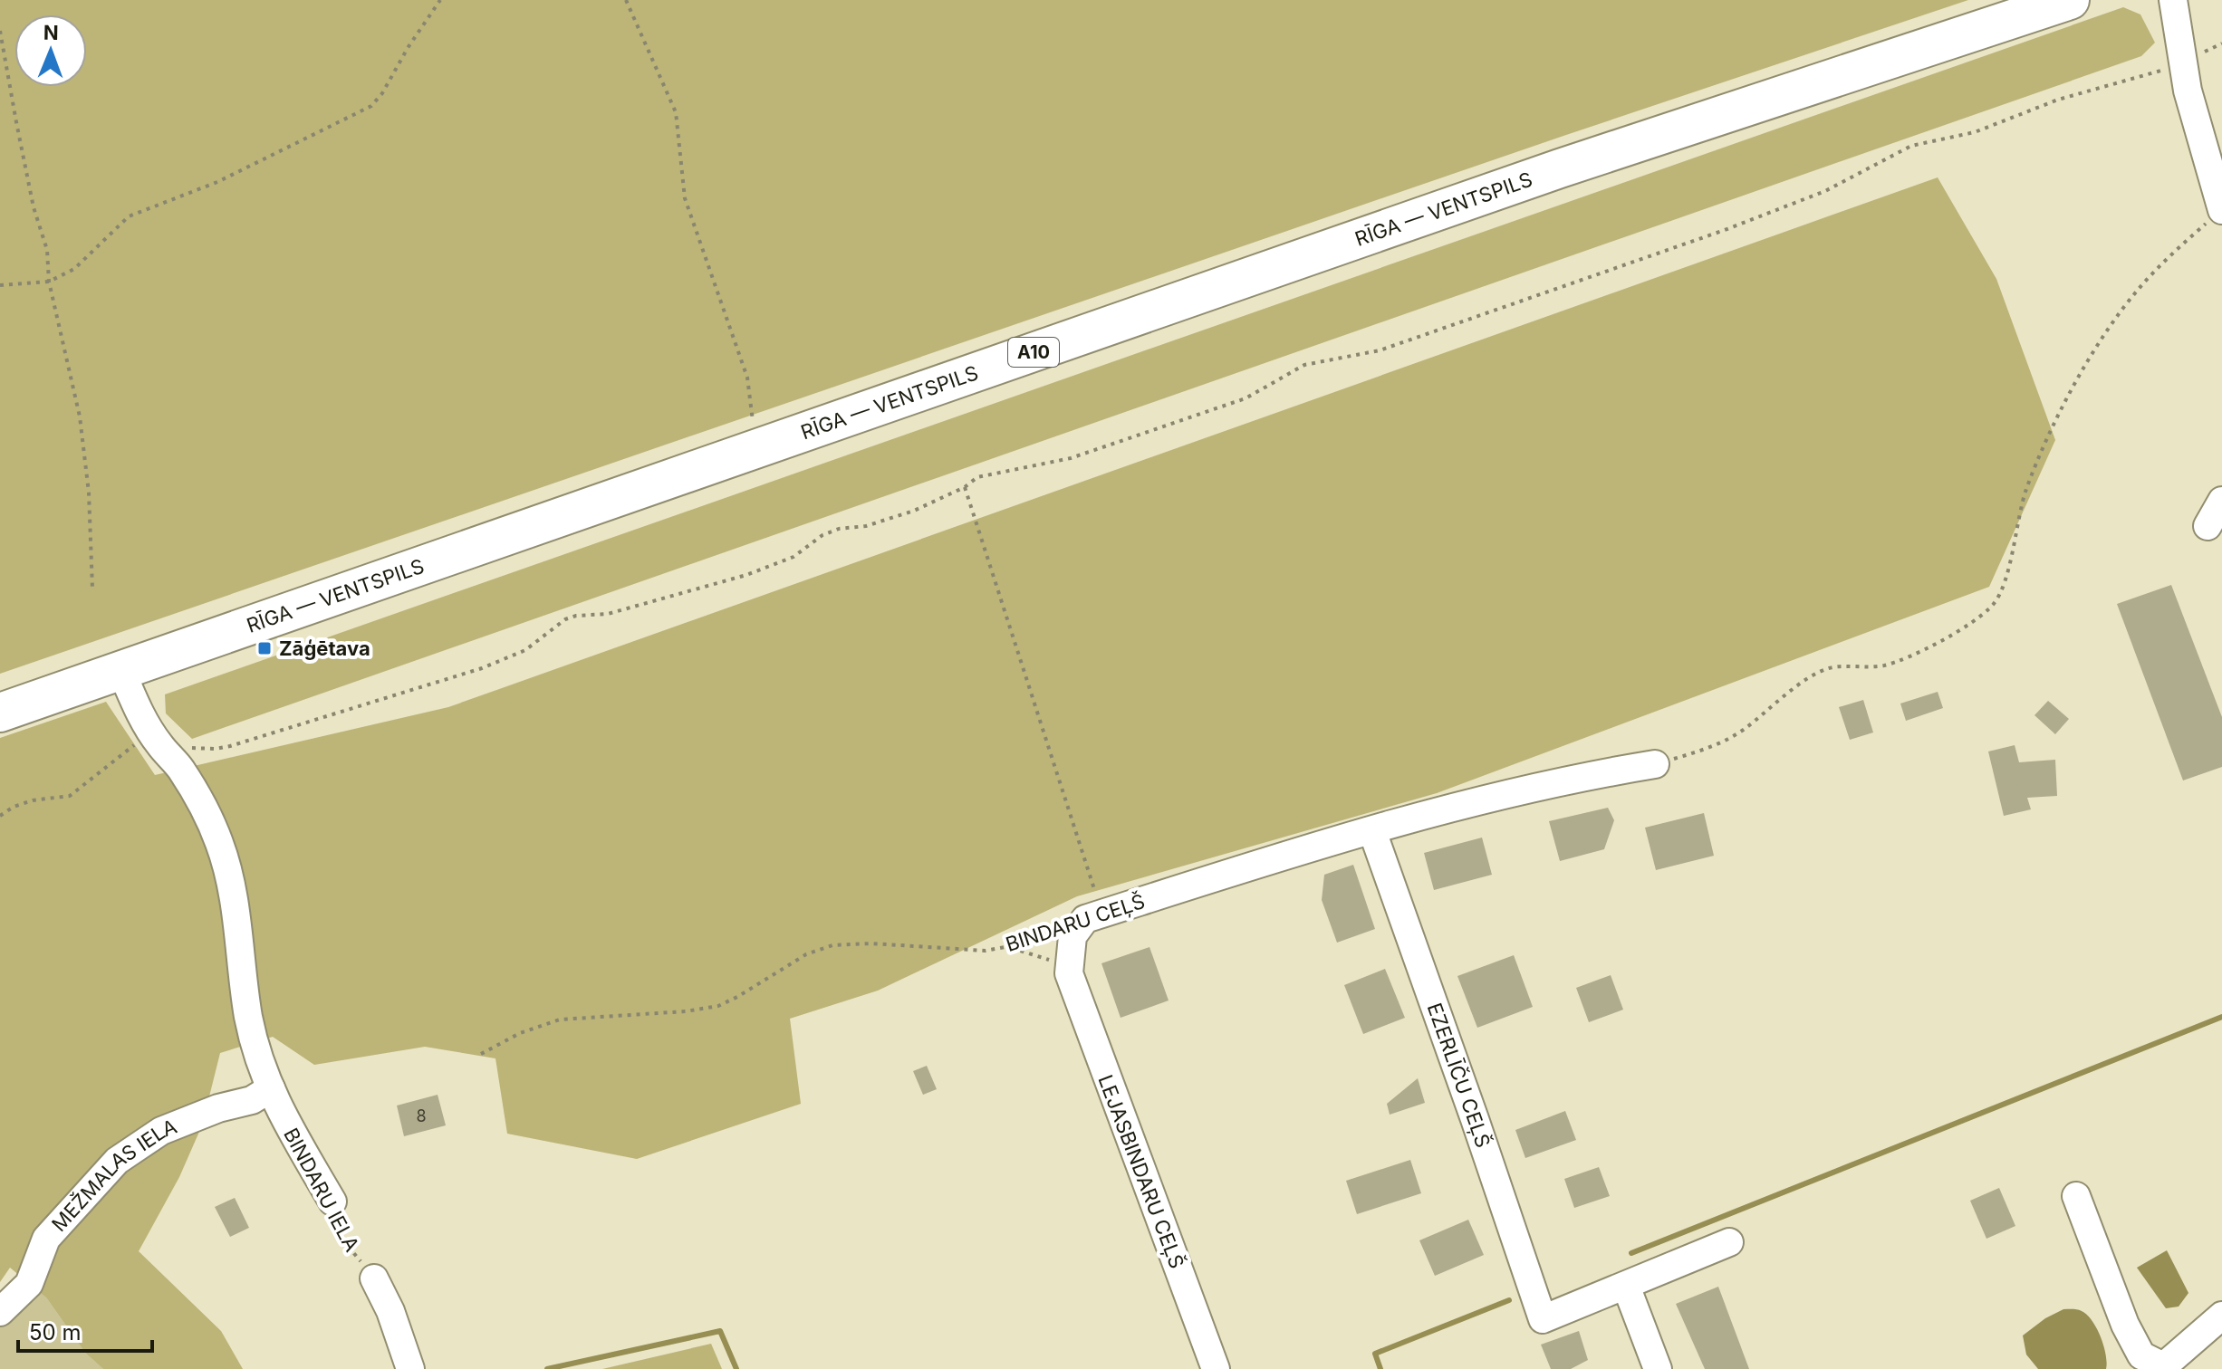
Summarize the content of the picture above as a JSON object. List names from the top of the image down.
{
  "streets": {
    "highway": ["RĪGA — VENTSPILS", "A10"],
    "street": [
      "BINDARU CEĻŠ",
      "EZERLĪČU CEĻŠ",
      "LEJASBINDARU CEĻŠ",
      "MEŽMALAS IELA",
      "BINDARU IELA"
    ]
  },
  "crossings": [
    ["RĪGA — VENTSPILS", "BINDARU IELA"],
    ["BINDARU CEĻŠ", "EZERLĪČU CEĻŠ"],
    ["BINDARU CEĻŠ", "LEJASBINDARU CEĻŠ"],
    ["MEŽMALAS IELA", "BINDARU IELA"]
  ],
  "places": {
    "transit": ["Zāģētava"]
  },
  "house_numbers": ["8"],
  "scale_bar": "50 m",
  "north": "top"
}
